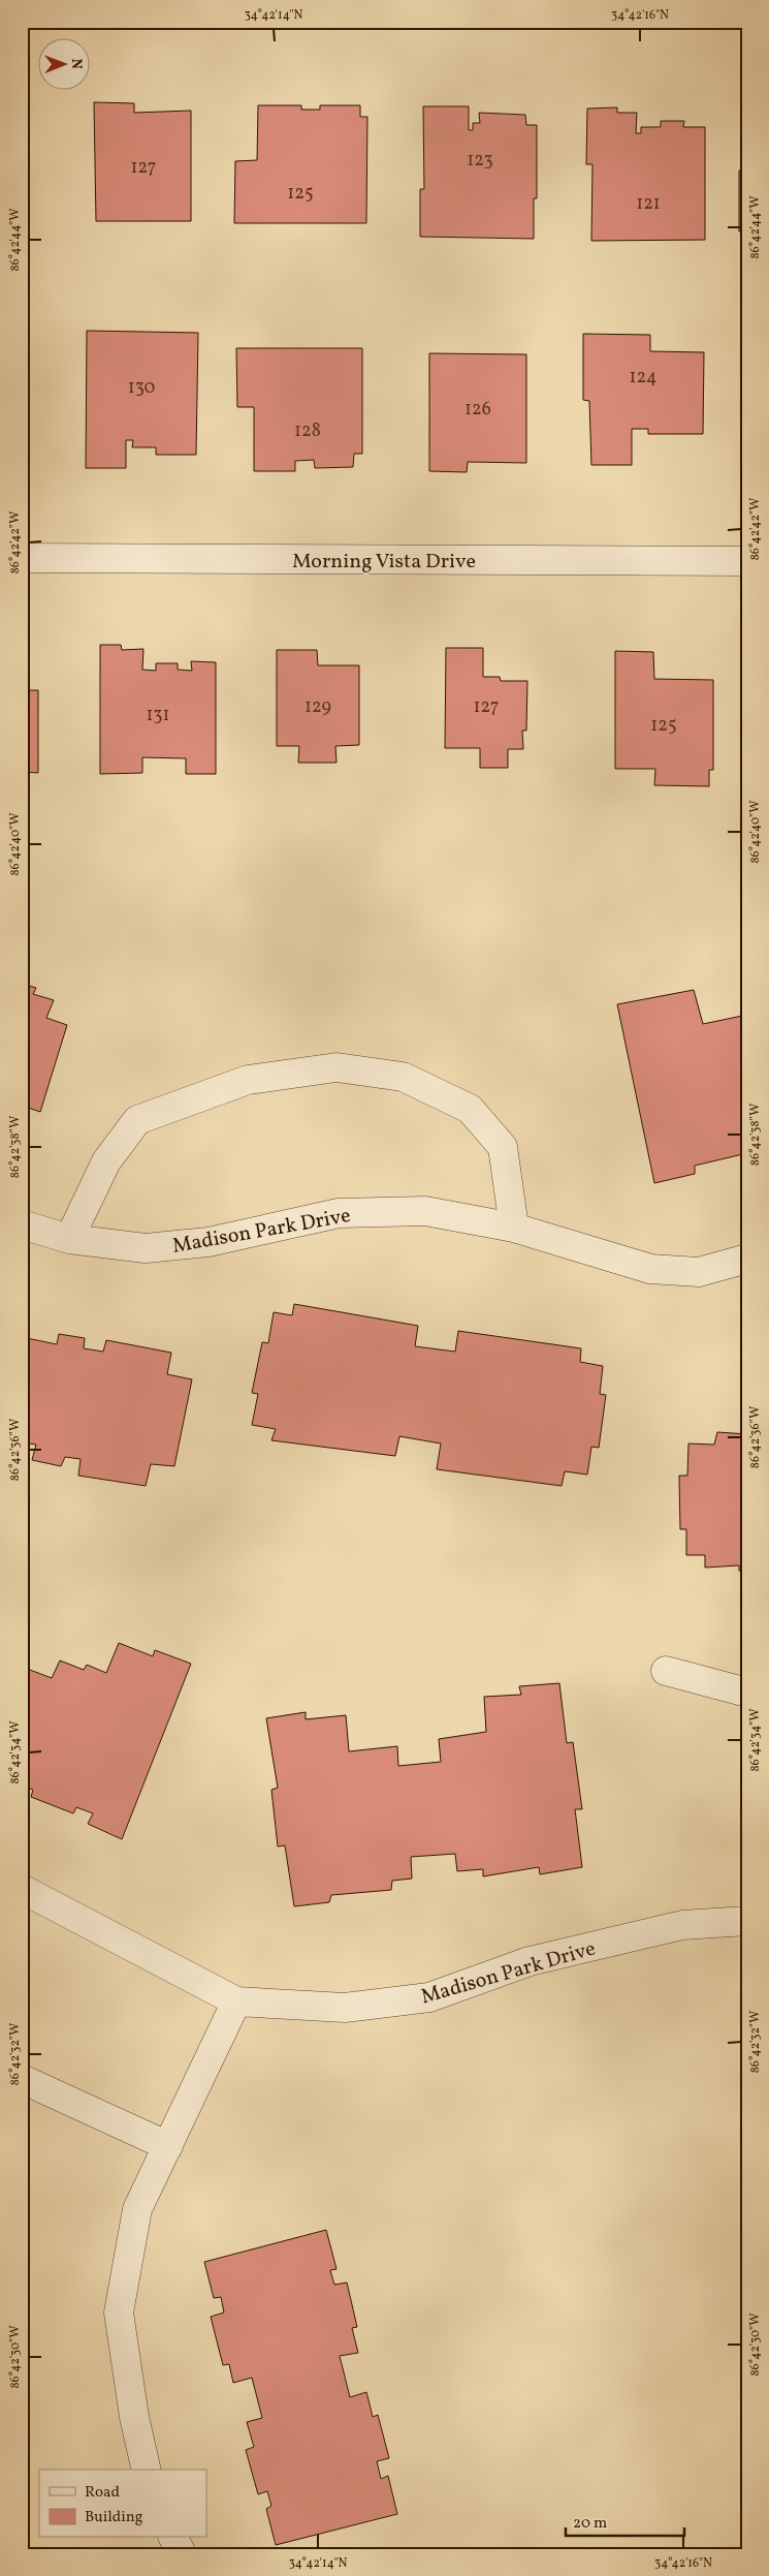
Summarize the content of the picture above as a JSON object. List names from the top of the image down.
{
  "streets": {
    "street": ["Morning Vista Drive", "Madison Park Drive"]
  },
  "house_numbers": [
    "123",
    "127",
    "125",
    "121",
    "124",
    "130",
    "126",
    "128",
    "129",
    "127",
    "131",
    "125"
  ],
  "legend": ["Road", "Building"],
  "scale_bar": "20 m",
  "north": "right",
  "coordinates": [
    "34°42'14\"N",
    "34°42'16\"N",
    "86°42'44\"W",
    "86°42'42\"W",
    "86°42'40\"W",
    "86°42'38\"W",
    "86°42'36\"W",
    "86°42'34\"W",
    "86°42'32\"W",
    "86°42'30\"W"
  ]
}
